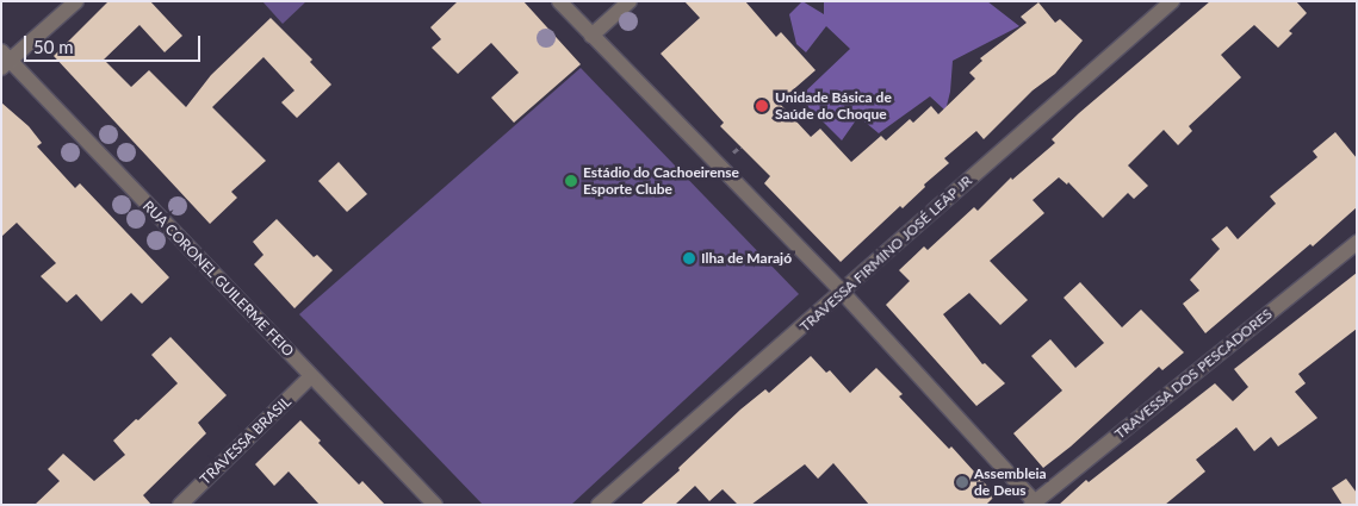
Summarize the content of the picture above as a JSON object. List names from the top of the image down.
{
  "streets": {
    "street": [
      "TRAVESSA FIRMINO JOSÉ LEÃP JR",
      "RUA CORONEL GUILERME FEIO",
      "TRAVESSA DOS PESCADORES",
      "TRAVESSA BRASIL"
    ]
  },
  "crossings": [
    ["RUA CORONEL GUILERME FEIO", "TRAVESSA BRASIL"]
  ],
  "places": [
    "Unidade Básica de Saúde do Choque",
    "Estádio do Cachoeirense Esporte Clube",
    "Ilha de Marajó",
    "Assembleia de Deus"
  ],
  "scale_bar": "50 m"
}
